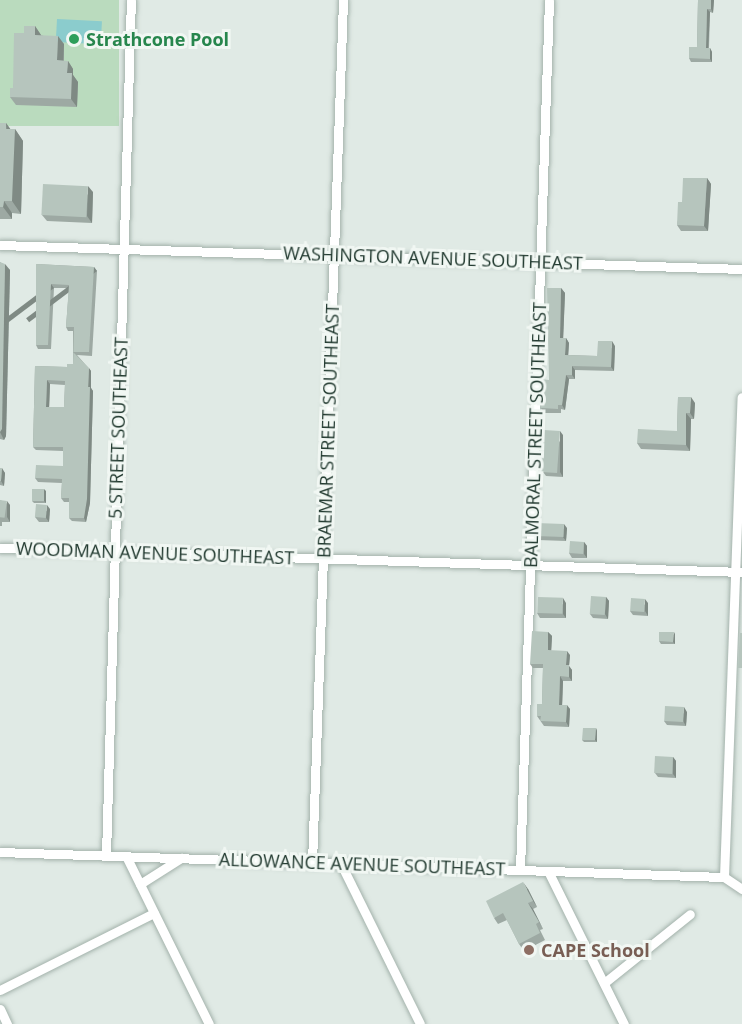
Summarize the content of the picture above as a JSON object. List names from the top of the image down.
{
  "streets": {
    "street": [
      "WASHINGTON AVENUE SOUTHEAST",
      "5 STREET SOUTHEAST",
      "BRAEMAR STREET SOUTHEAST",
      "BALMORAL STREET SOUTHEAST",
      "WOODMAN AVENUE SOUTHEAST",
      "ALLOWANCE AVENUE SOUTHEAST"
    ]
  },
  "crossings": [
    ["WASHINGTON AVENUE SOUTHEAST", "5 STREET SOUTHEAST"],
    ["WASHINGTON AVENUE SOUTHEAST", "BRAEMAR STREET SOUTHEAST"],
    ["WASHINGTON AVENUE SOUTHEAST", "BALMORAL STREET SOUTHEAST"],
    ["5 STREET SOUTHEAST", "WOODMAN AVENUE SOUTHEAST"],
    ["5 STREET SOUTHEAST", "ALLOWANCE AVENUE SOUTHEAST"],
    ["BRAEMAR STREET SOUTHEAST", "WOODMAN AVENUE SOUTHEAST"],
    ["BRAEMAR STREET SOUTHEAST", "ALLOWANCE AVENUE SOUTHEAST"],
    ["BALMORAL STREET SOUTHEAST", "WOODMAN AVENUE SOUTHEAST"],
    ["BALMORAL STREET SOUTHEAST", "ALLOWANCE AVENUE SOUTHEAST"]
  ],
  "places": ["Strathcone Pool", "CAPE School"]
}
